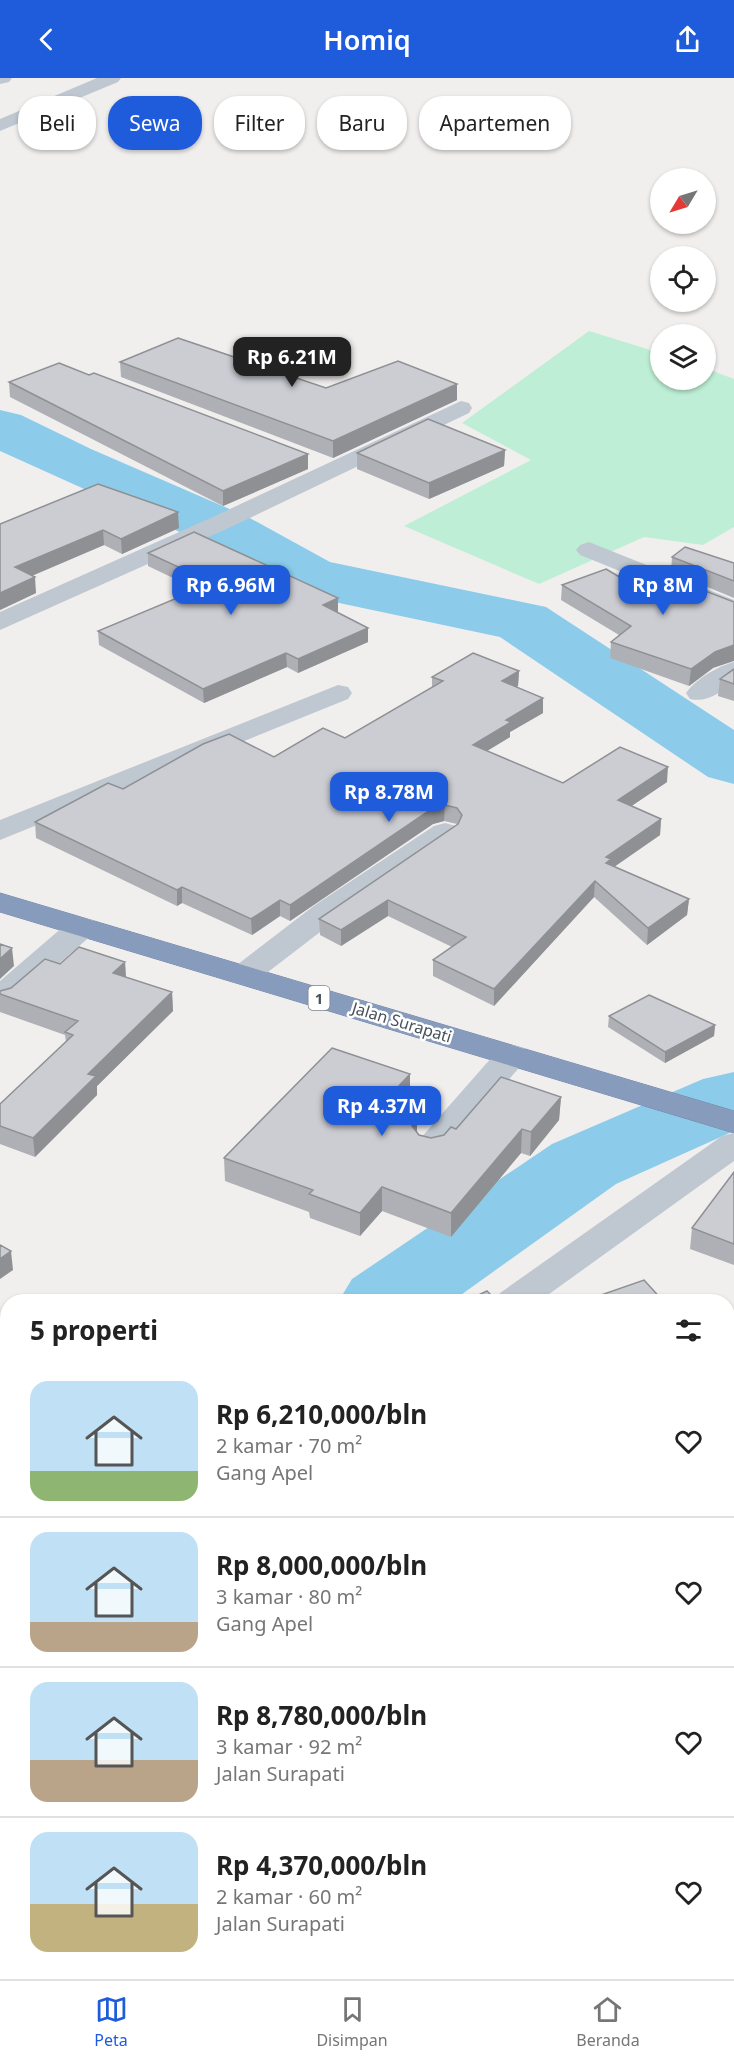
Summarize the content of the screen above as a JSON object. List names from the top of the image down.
{
  "streets": {
    "highway": ["1", "Jalan Surapati"]
  },
  "north": "bottom left",
  "page": {
    "header": "Homiq",
    "chip": [
      "Beli",
      "Sewa",
      "Filter",
      "Baru",
      "Apartemen"
    ],
    "price": [
      "Rp 6.21M",
      "Rp 6.96M",
      "Rp 8M",
      "Rp 8.78M",
      "Rp 4.37M"
    ],
    "heading": "5 properti",
    "list": [
      {
        "name": "Rp 6,210,000/bln",
        "note": "2 kamar · 70 m² · Gang Apel"
      },
      {
        "name": "Rp 8,000,000/bln",
        "note": "3 kamar · 80 m² · Gang Apel"
      },
      {
        "name": "Rp 8,780,000/bln",
        "note": "3 kamar · 92 m² · Jalan Surapati"
      },
      {
        "name": "Rp 4,370,000/bln",
        "note": "2 kamar · 60 m² · Jalan Surapati"
      }
    ],
    "tabs": ["Peta", "Disimpan", "Beranda"]
  }
}
